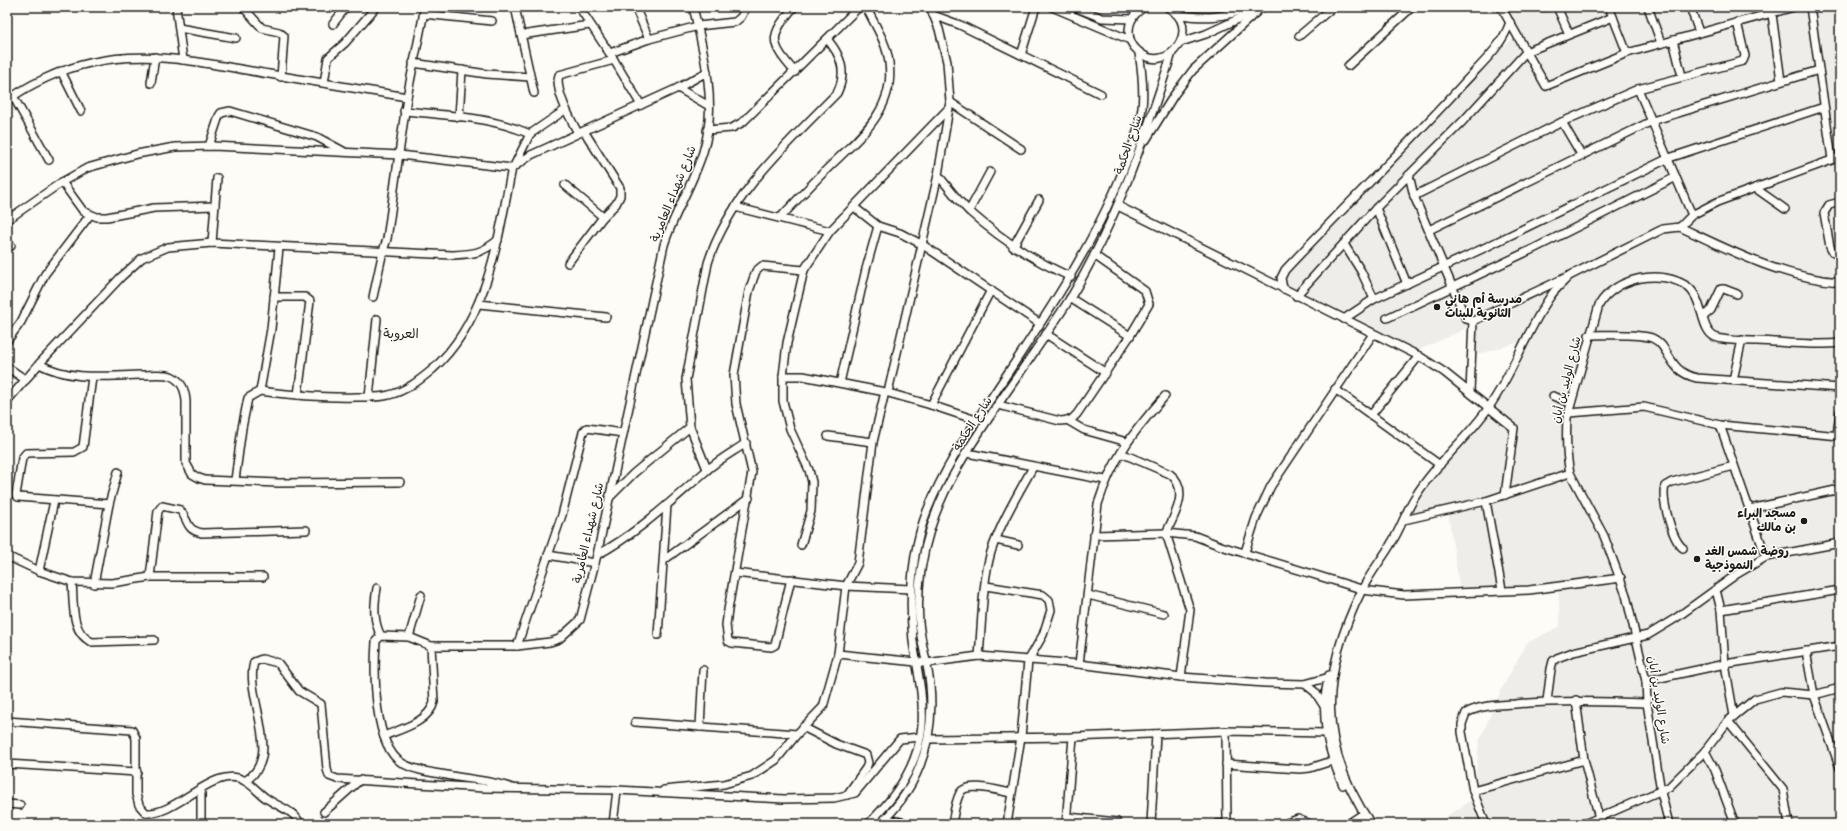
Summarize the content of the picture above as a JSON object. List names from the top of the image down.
{
  "streets": {
    "street": ["شارع الحكمة", "شارع شهداء العامرية", "شارع الوليد بن أبان"]
  },
  "districts": ["العروبة"],
  "places": ["مدرسة أم هاني الثانوية للبنات", "مسجد البراء بن مالك", "روضة شمس الغد النموذجية"]
}
